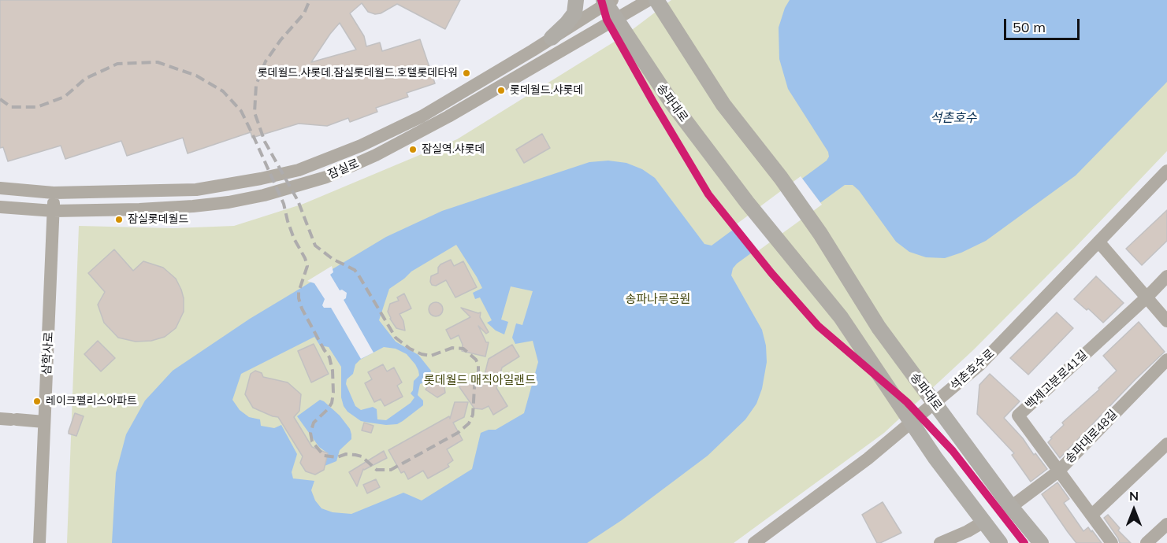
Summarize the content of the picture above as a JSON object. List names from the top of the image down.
{
  "streets": {
    "main road": ["송파대로"],
    "street": [
      "잠실로",
      "삼학사로",
      "석촌호수로",
      "백제고분로41길",
      "송파대로48길"
    ]
  },
  "crossings": [
    ["송파대로", "잠실로"],
    ["송파대로", "석촌호수로"],
    ["송파대로", "송파대로48길"],
    ["잠실로", "삼학사로"],
    ["백제고분로41길", "송파대로48길"]
  ],
  "water": ["석촌호수"],
  "parks": ["송파나루공원", "롯데월드 매직아일랜드"],
  "places": [
    "롯데월드.샤롯데.잠실롯데월드.호텔롯데타워",
    "롯데월드.샤롯데",
    "잠실역.샤롯데",
    "잠실롯데월드",
    "레이크펠리스아파트"
  ],
  "scale_bar": "50 m",
  "north": "top"
}
